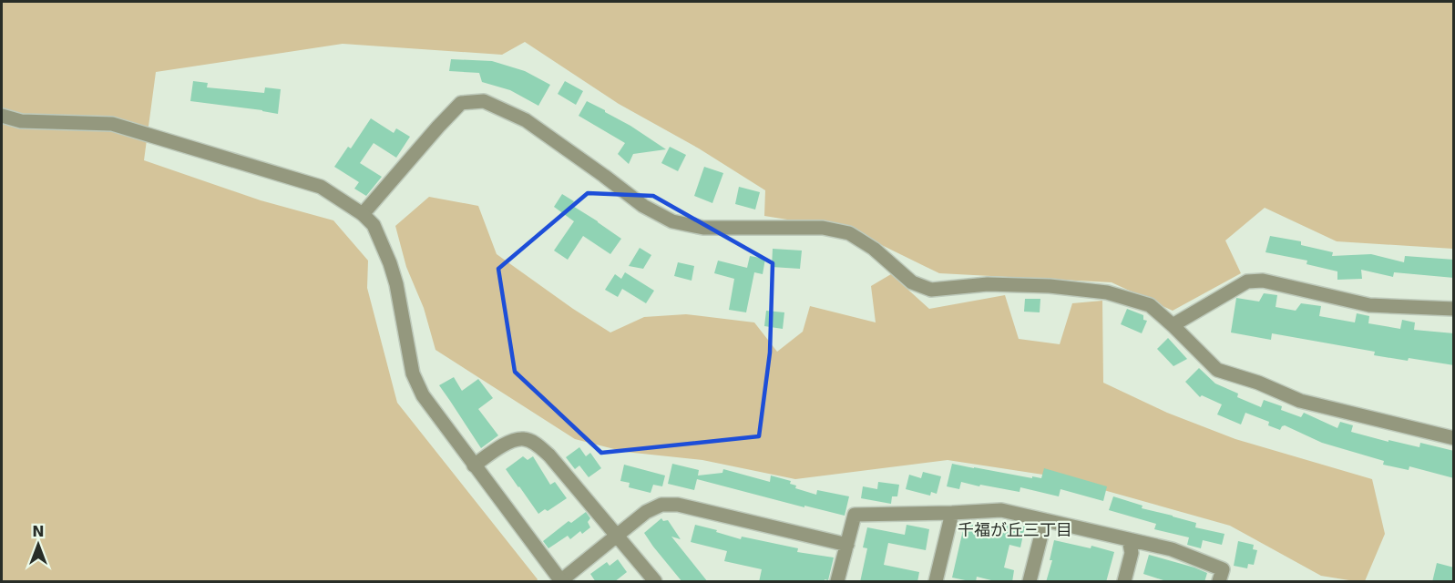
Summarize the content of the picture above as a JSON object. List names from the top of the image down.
{
  "districts": ["千福が丘三丁目"],
  "north": "top"
}
